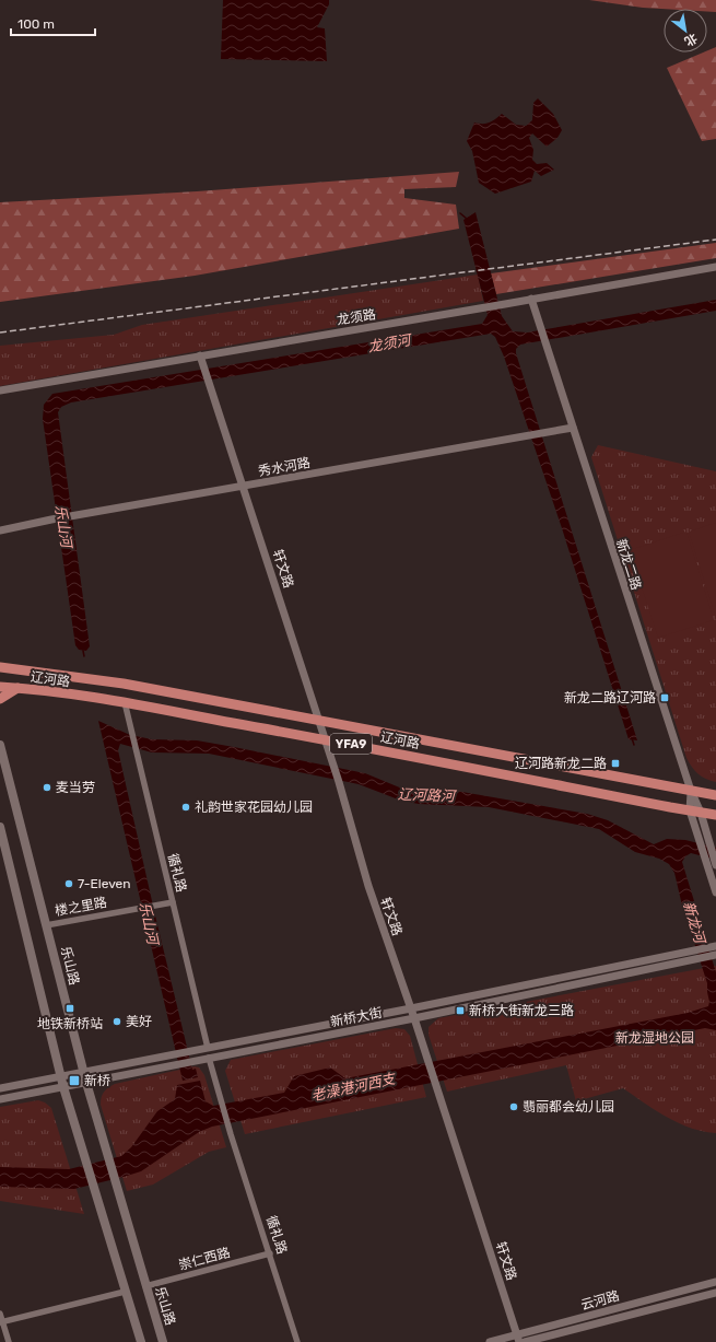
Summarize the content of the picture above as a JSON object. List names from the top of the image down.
{
  "streets": {
    "main road": ["辽河路", "YFA9", "乐山路"],
    "street": [
      "龙须路",
      "秀水河路",
      "新龙二路",
      "轩文路",
      "循礼路",
      "楼之里路",
      "新桥大街",
      "崇仁西路",
      "云河路"
    ]
  },
  "crossings": [
    ["龙须路", "新龙二路"],
    ["龙须路", "轩文路"],
    ["秀水河路", "新龙二路"],
    ["秀水河路", "轩文路"],
    ["新龙二路", "辽河路"],
    ["轩文路", "辽河路"],
    ["轩文路", "新桥大街"],
    ["轩文路", "云河路"],
    ["辽河路", "循礼路"],
    ["循礼路", "楼之里路"],
    ["循礼路", "新桥大街"],
    ["循礼路", "崇仁西路"],
    ["楼之里路", "乐山路"],
    ["乐山路", "新桥大街"],
    ["乐山路", "崇仁西路"]
  ],
  "water": [
    "龙须河",
    "乐山河",
    "辽河路河",
    "新龙河",
    "老澡港河西支"
  ],
  "parks": ["新龙湿地公园"],
  "places": {
    "transit": [
      "新龙二路辽河路",
      "辽河路新龙二路",
      "地铁新桥站",
      "新桥大街新龙三路",
      "新桥"
    ],
    "other": [
      "麦当劳",
      "礼韵世家花园幼儿园",
      "7-Eleven",
      "美好",
      "翡丽都会幼儿园"
    ]
  },
  "scale_bar": "100 m",
  "north": "bottom right"
}
